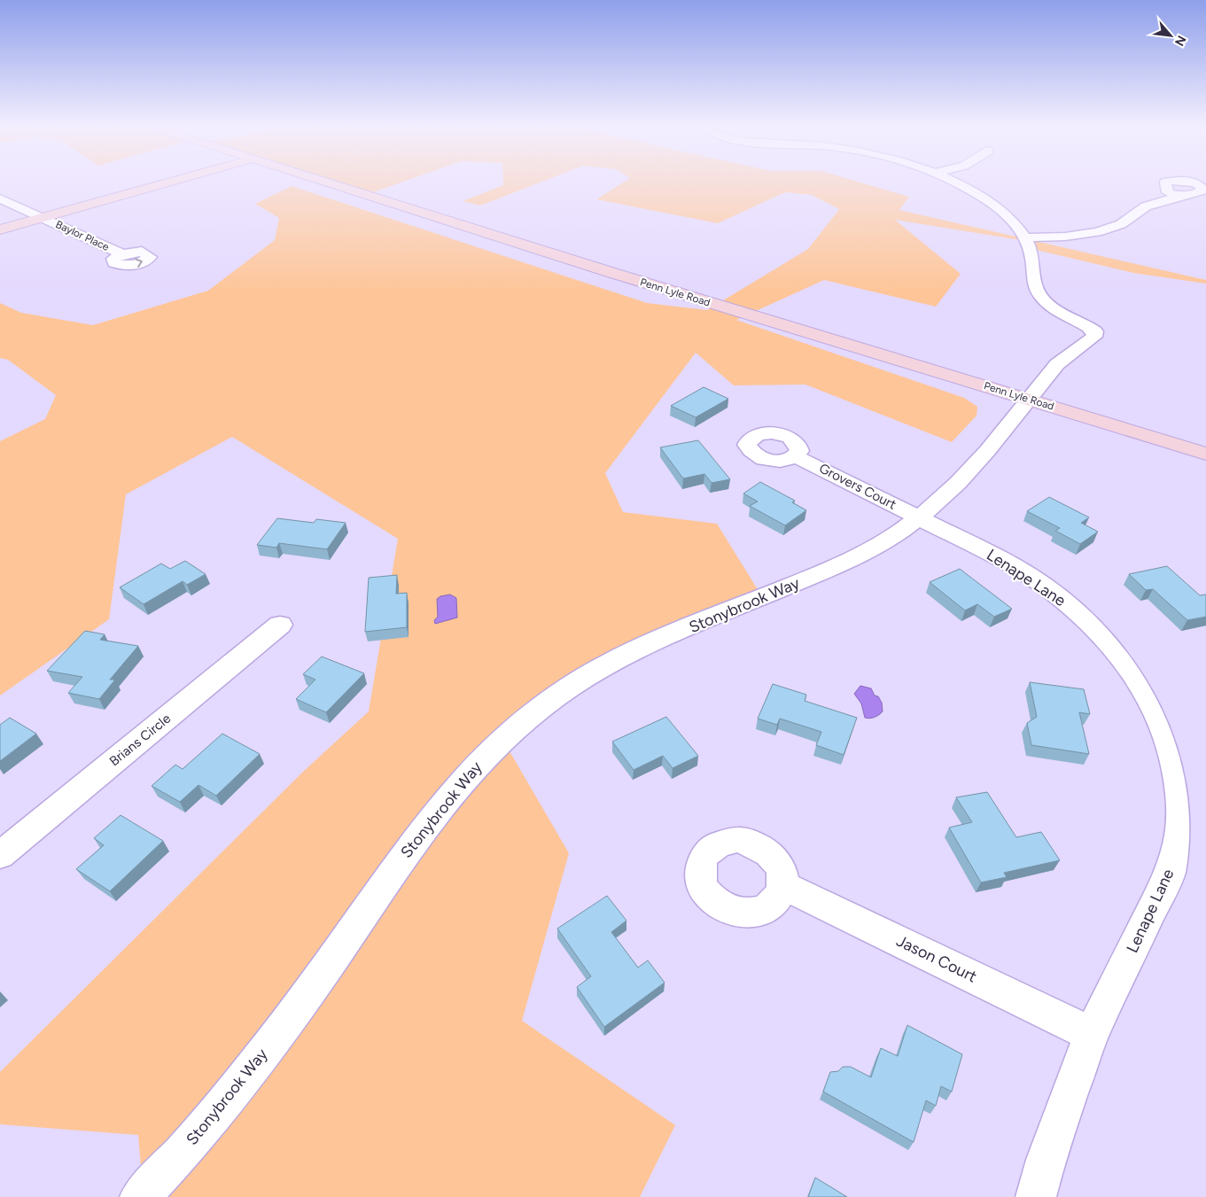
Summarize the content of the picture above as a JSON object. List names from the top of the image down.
{
  "streets": {
    "street": [
      "Baylor Place",
      "Penn Lyle Road",
      "Grovers Court",
      "Lenape Lane",
      "Stonybrook Way",
      "Brians Circle",
      "Jason Court"
    ]
  },
  "crossings": [
    ["Penn Lyle Road", "Stonybrook Way"],
    ["Grovers Court", "Lenape Lane"],
    ["Grovers Court", "Stonybrook Way"],
    ["Lenape Lane", "Stonybrook Way"],
    ["Lenape Lane", "Jason Court"]
  ],
  "north": "bottom right"
}
